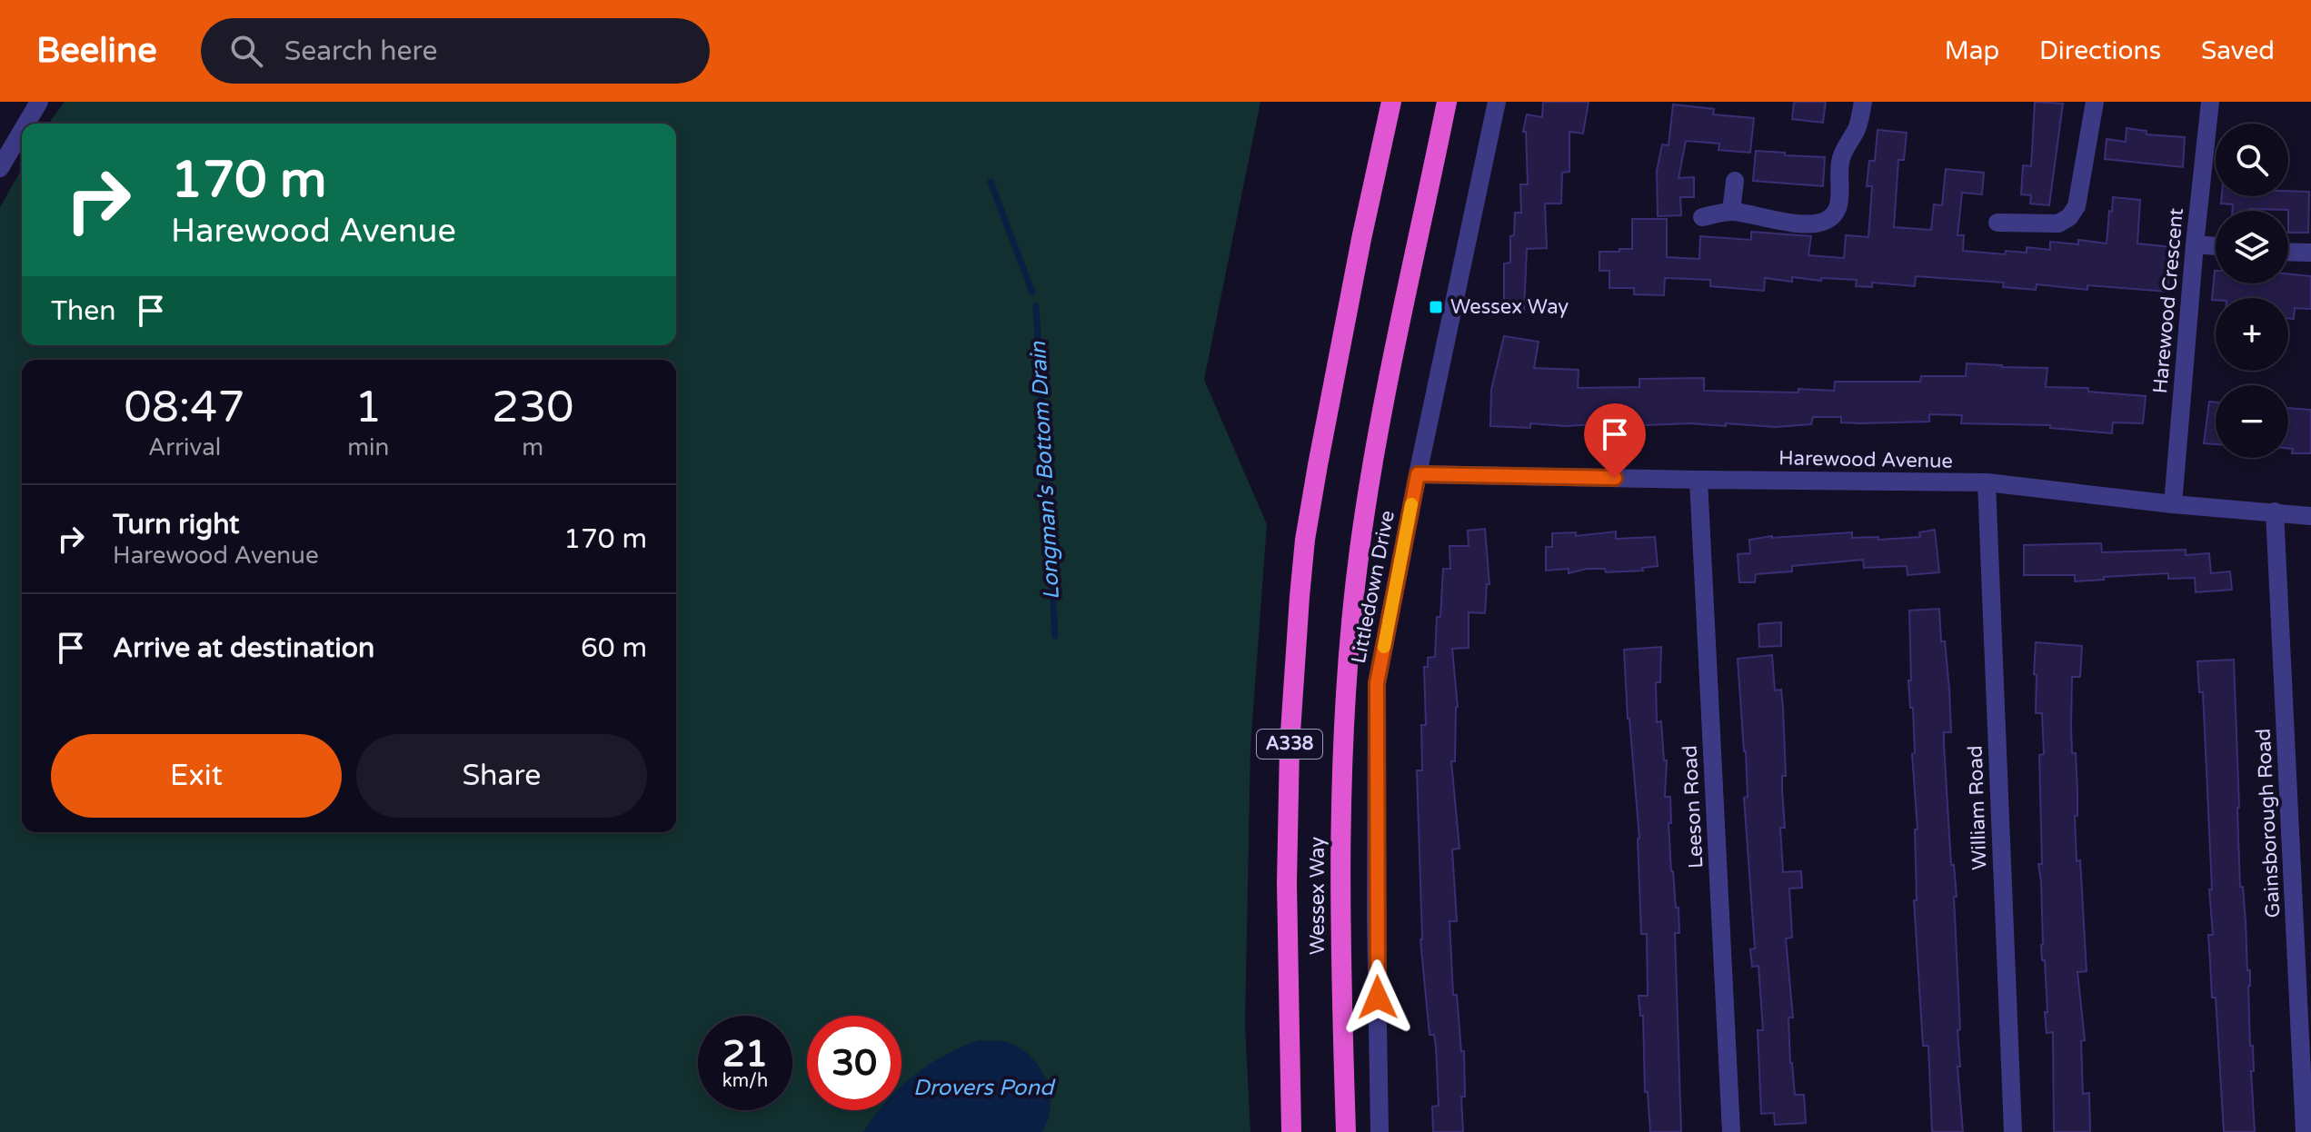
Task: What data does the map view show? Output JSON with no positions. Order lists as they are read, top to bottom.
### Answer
{
  "streets": {
    "highway": ["A338", "Wessex Way"],
    "street": [
      "Harewood Crescent",
      "Harewood Avenue",
      "Littledown Drive",
      "Leeson Road",
      "William Road",
      "Gainsborough Road"
    ]
  },
  "crossings": [
    ["Harewood Crescent", "Harewood Avenue"],
    ["Harewood Avenue", "Littledown Drive"],
    ["Harewood Avenue", "Leeson Road"],
    ["Harewood Avenue", "William Road"],
    ["Harewood Avenue", "Gainsborough Road"]
  ],
  "water": ["Longman's Bottom Drain", "Drovers Pond"],
  "places": {
    "transit": ["Wessex Way"]
  },
  "page": {
    "header": "Beeline",
    "search": "Search here",
    "nav": ["Map", "Directions", "Saved"],
    "map_buttons": ["+", "−"],
    "turn": ["170 m", "Harewood Avenue"],
    "then": "Then",
    "eta": [
      "08:47",
      "Arrival",
      "1",
      "min",
      "230",
      "m"
    ],
    "list": [
      {
        "name": "Turn right",
        "note": "Harewood Avenue",
        "value": "170 m"
      },
      {
        "name": "Arrive at destination",
        "value": "60 m"
      }
    ],
    "buttons": ["Exit", "Share"],
    "speed": "21 km/h",
    "limit": "30"
  }
}
